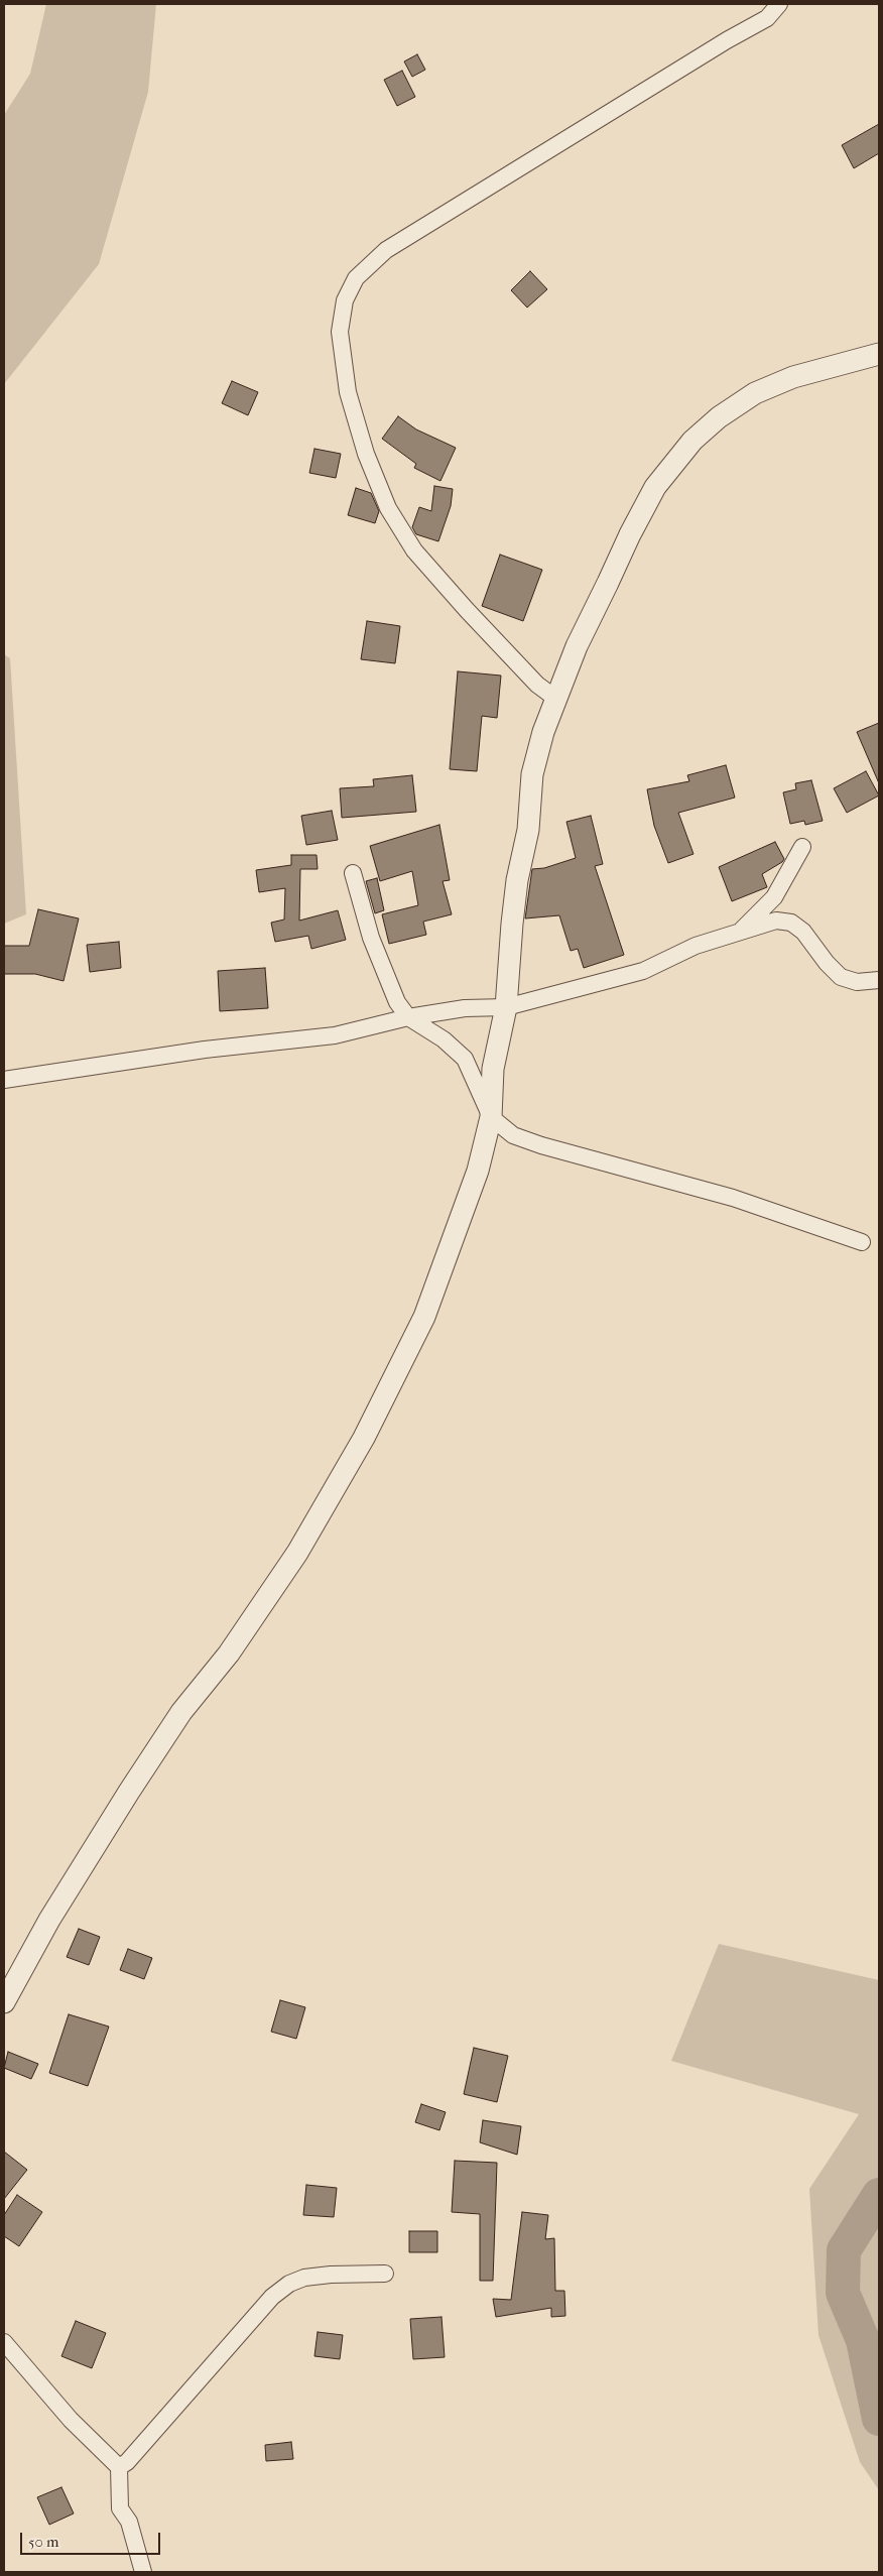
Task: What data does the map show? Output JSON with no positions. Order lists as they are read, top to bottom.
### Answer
{
  "scale_bar": "50 m"
}
